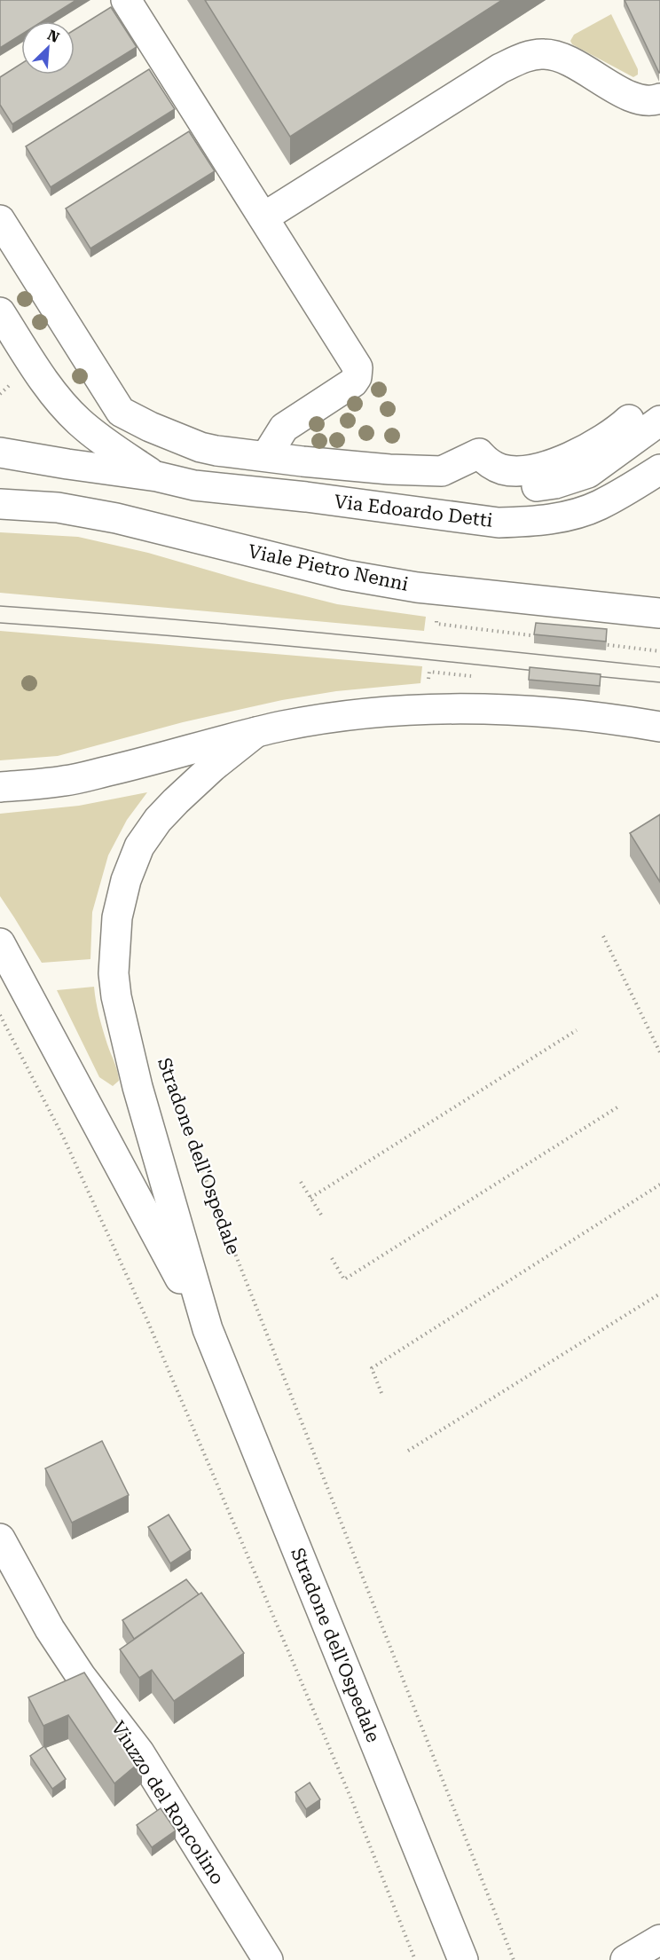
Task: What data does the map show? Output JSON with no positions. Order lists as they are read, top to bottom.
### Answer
{
  "streets": {
    "main road": [
      "Via Edoardo Detti",
      "Viale Pietro Nenni",
      "Stradone dell'Ospedale",
      "Viuzzo del Roncolino"
    ]
  },
  "north": "top right"
}
